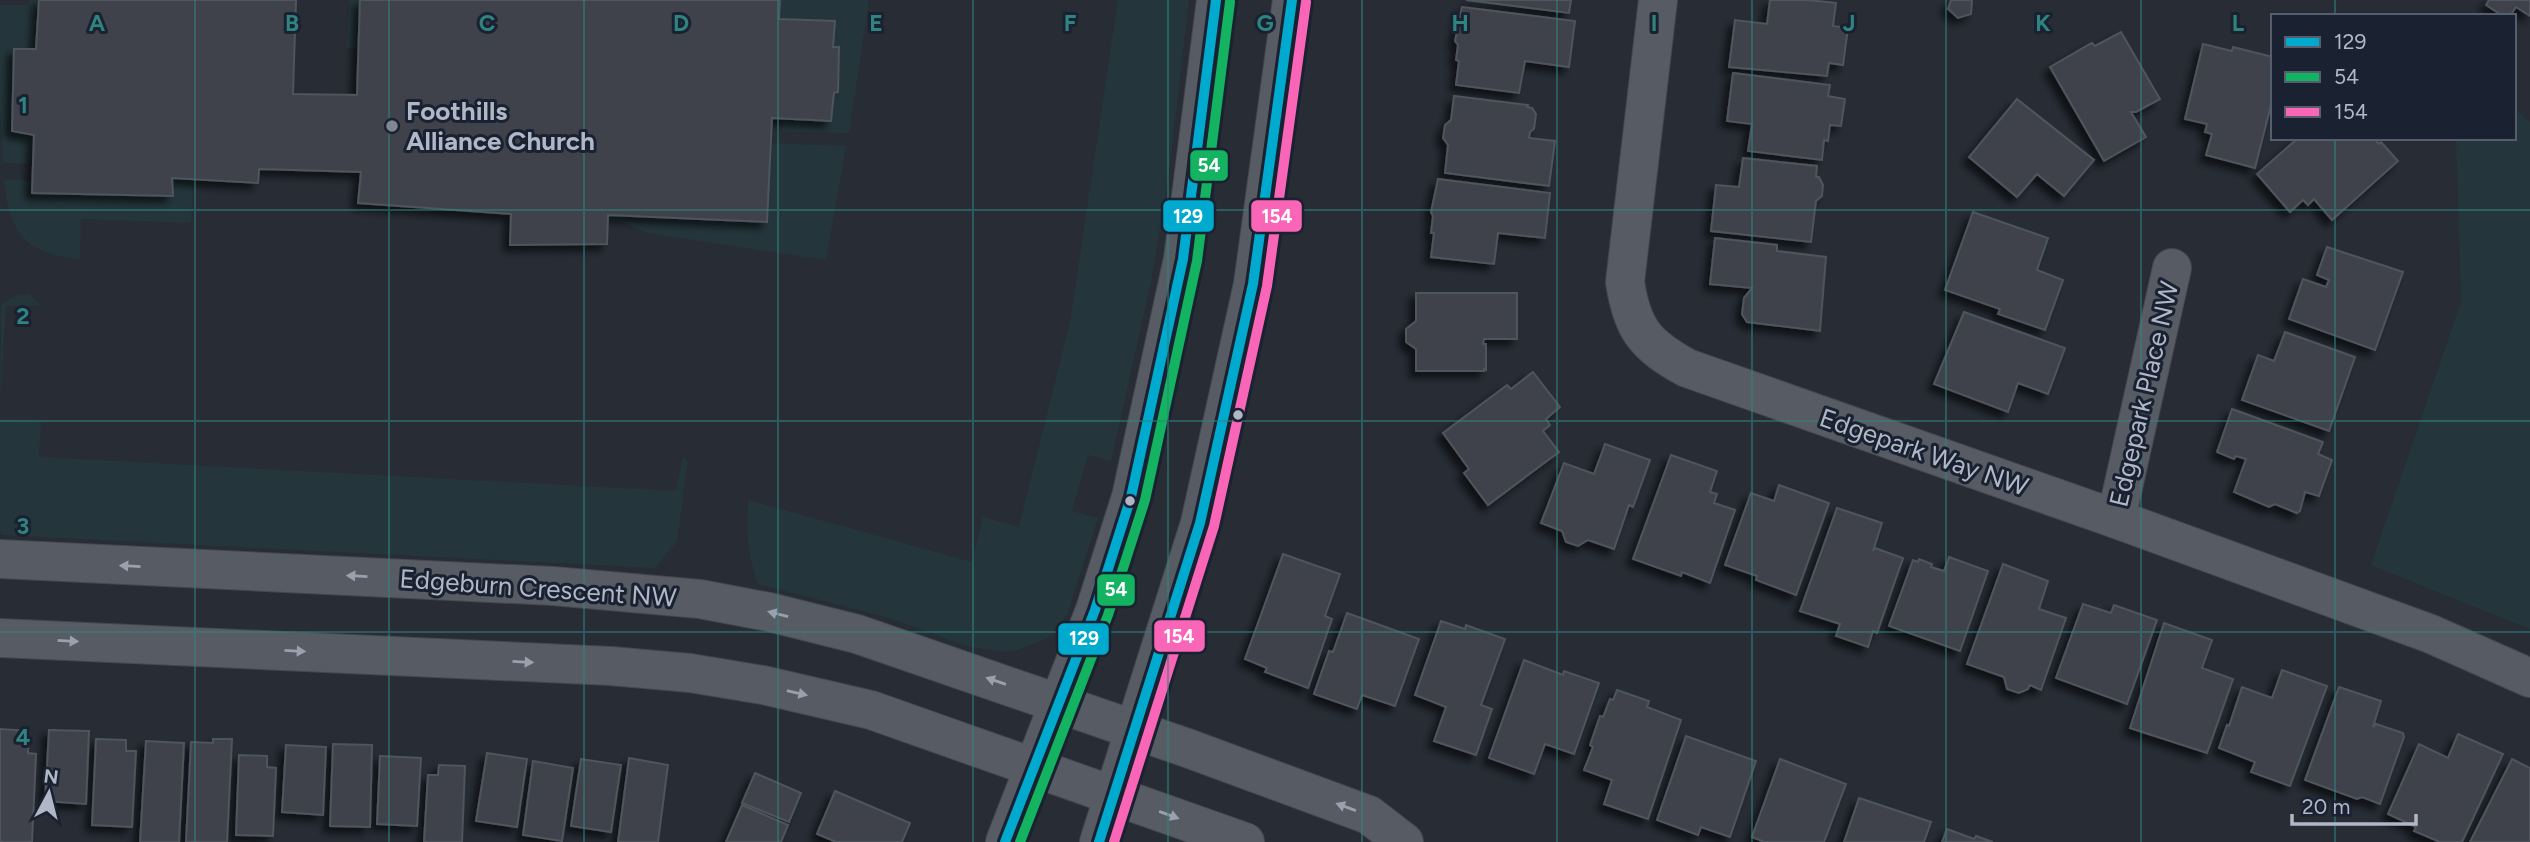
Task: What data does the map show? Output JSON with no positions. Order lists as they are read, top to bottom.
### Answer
{
  "streets": {
    "street": ["Edgepark Place NW", "Edgepark Way NW", "Edgeburn Crescent NW"]
  },
  "crossings": [
    ["Edgepark Place NW", "Edgepark Way NW"]
  ],
  "places": ["Foothills Alliance Church"],
  "lines": ["transit line 129", "transit line 54", "transit line 154"],
  "legend": ["129", "54", "154"],
  "scale_bar": "20 m",
  "north": "top",
  "grid": {
    "columns": [
      "A",
      "B",
      "C",
      "D",
      "E",
      "F",
      "G",
      "H",
      "I",
      "J",
      "K",
      "L"
    ],
    "rows": [
      "1",
      "2",
      "3",
      "4"
    ]
  }
}
